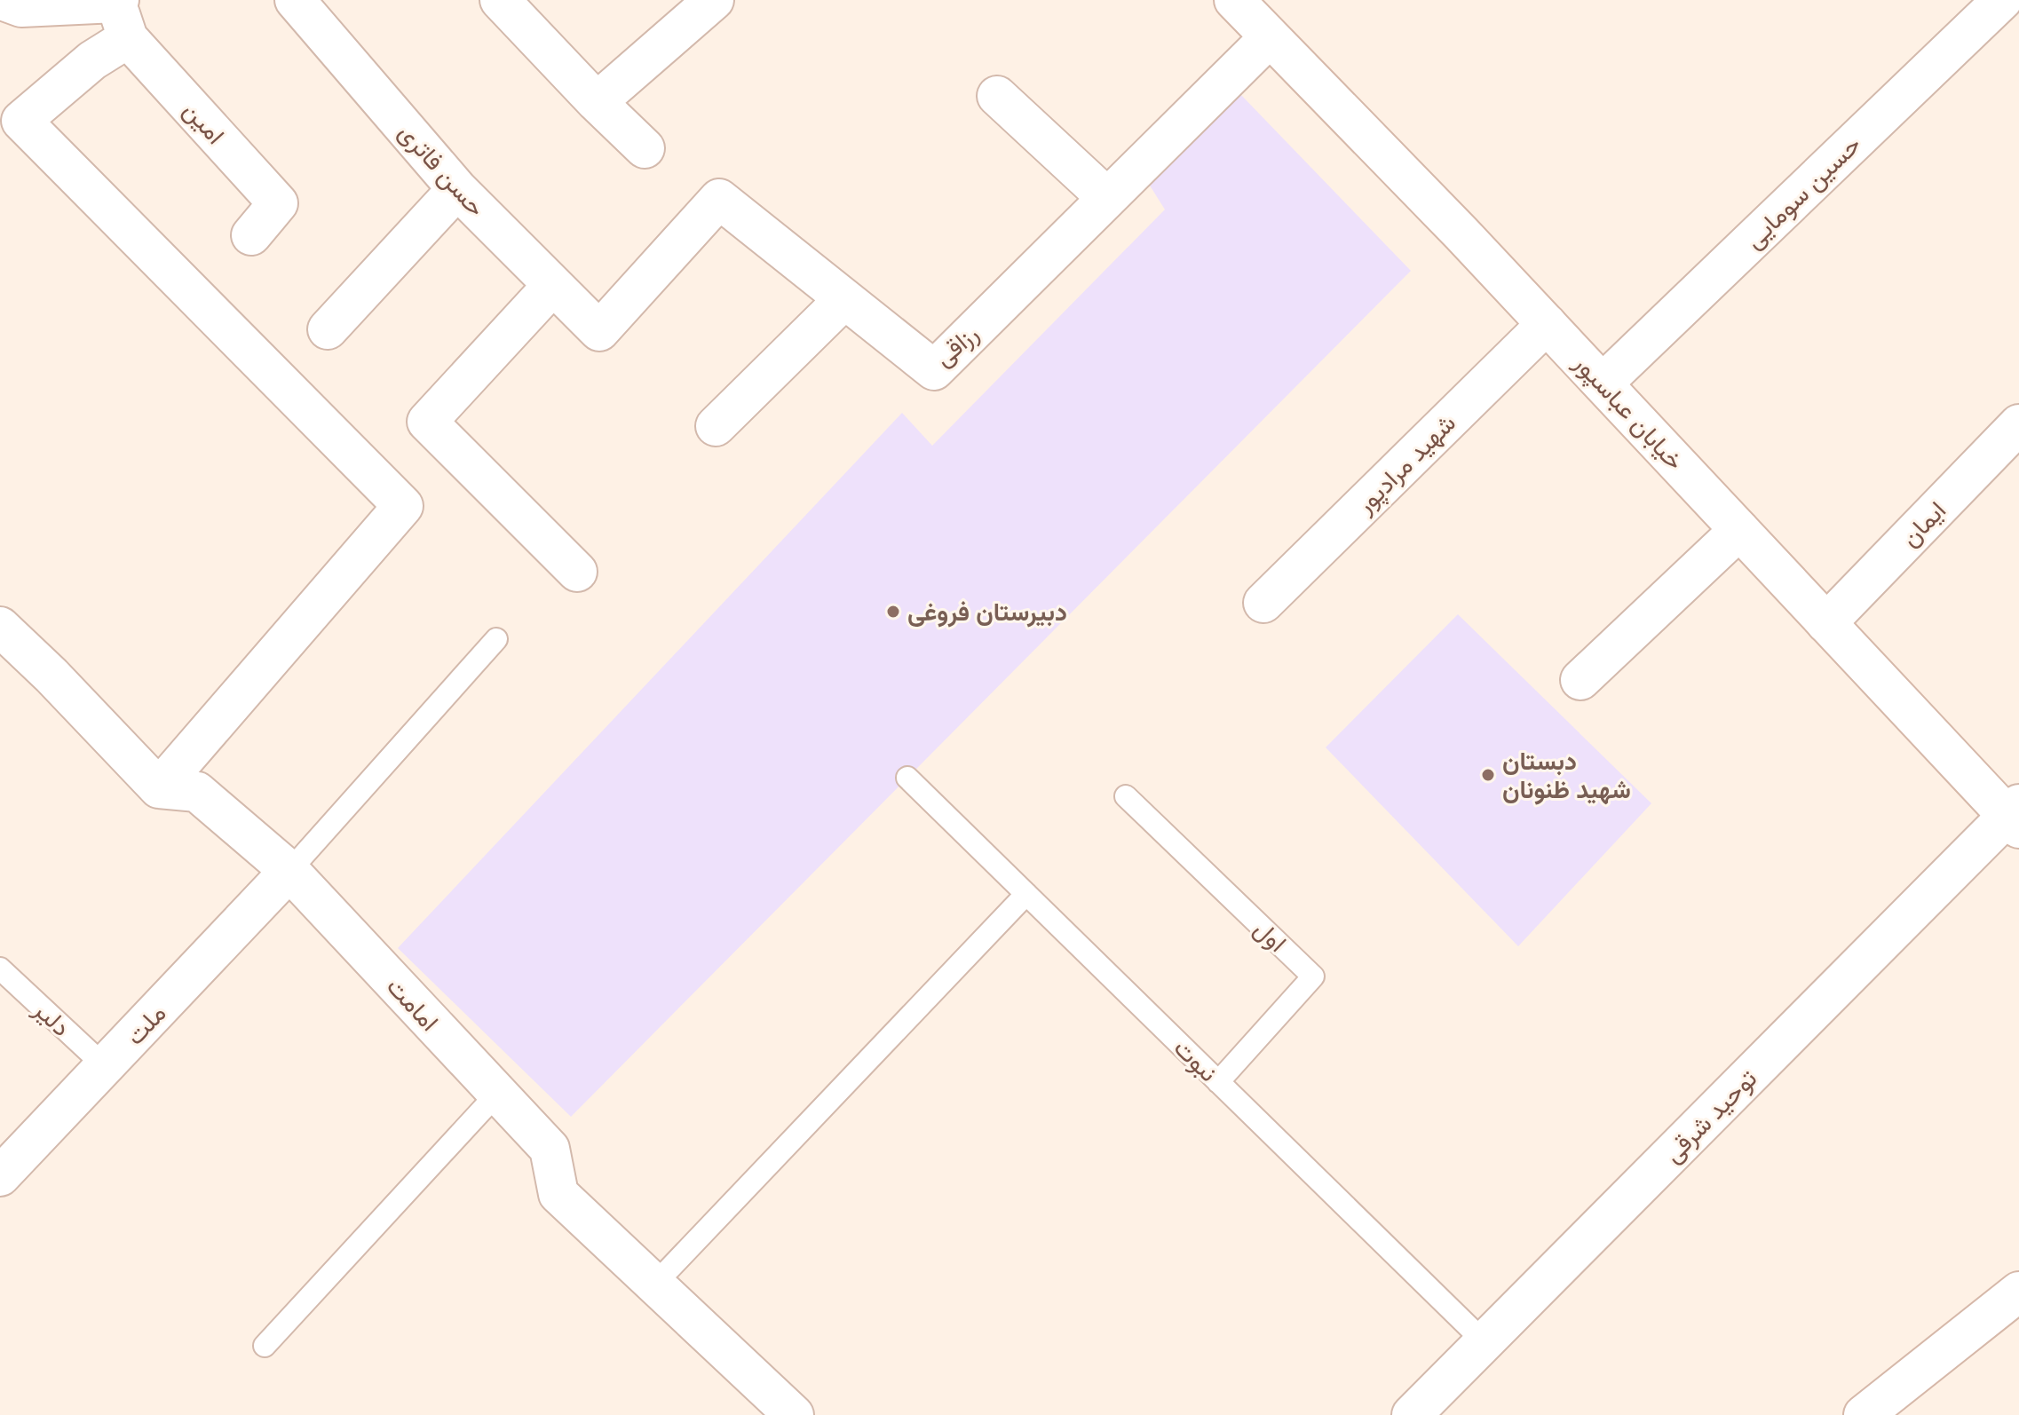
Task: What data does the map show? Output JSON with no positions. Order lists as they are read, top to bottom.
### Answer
{
  "streets": {
    "street": [
      "امین",
      "حسن فاتری",
      "حسین سومایی",
      "رزاقی",
      "خیابان عباسپور",
      "شهید مرادپور",
      "ایمان",
      "امامت",
      "ملت",
      "توحید شرقی"
    ],
    "lane": ["اول", "دلیر", "نبوت"]
  },
  "crossings": [
    ["حسن فاتری", "رزاقی"],
    ["حسین سومایی", "خیابان عباسپور"],
    ["رزاقی", "خیابان عباسپور"],
    ["خیابان عباسپور", "شهید مرادپور"],
    ["خیابان عباسپور", "ایمان"],
    ["خیابان عباسپور", "توحید شرقی"],
    ["اول", "نبوت"],
    ["امامت", "ملت"],
    ["دلیر", "ملت"],
    ["نبوت", "توحید شرقی"]
  ],
  "places": ["دبیرستان فروغی", "دبستان شهید ظنونان"]
}
